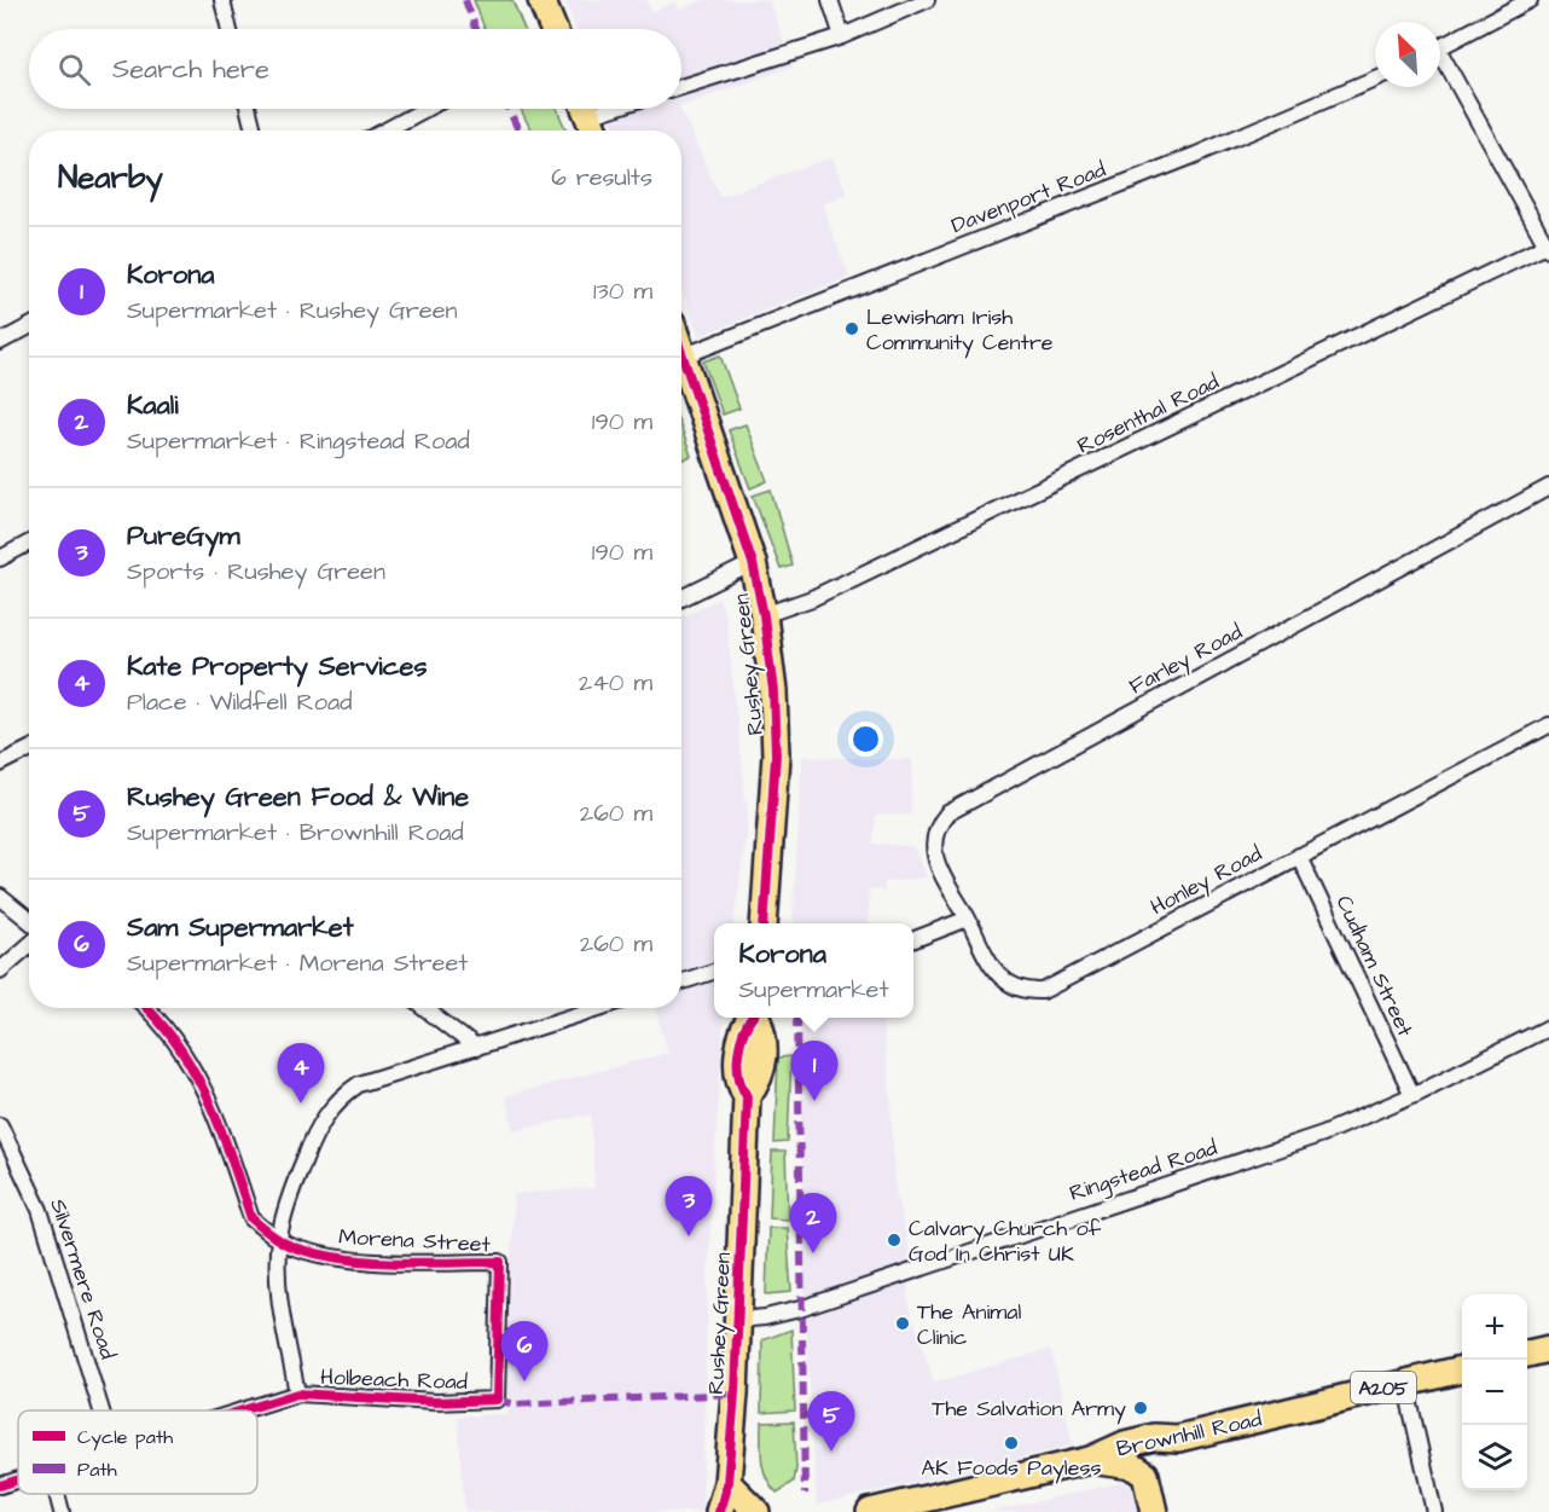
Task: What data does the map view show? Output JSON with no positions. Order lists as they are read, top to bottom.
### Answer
{
  "streets": {
    "highway": ["Rushey Green", "A205", "Brownhill Road"],
    "street": [
      "Davenport Road",
      "Rosenthal Road",
      "Farley Road",
      "Honley Road",
      "Cudham Street",
      "Ringstead Road",
      "Morena Street",
      "Silvermere Road",
      "Holbeach Road"
    ]
  },
  "crossings": [
    ["Rosenthal Road", "Rushey Green"],
    ["Farley Road", "Honley Road"],
    ["Rushey Green", "Ringstead Road"],
    ["Honley Road", "Cudham Street"],
    ["Cudham Street", "Ringstead Road"],
    ["Morena Street", "Holbeach Road"],
    ["A205", "Brownhill Road"]
  ],
  "places": [
    "Lewisham Irish Community Centre",
    "Calvary Church of God In Christ UK",
    "The Animal Clinic",
    "The Salvation Army",
    "AK Foods Payless"
  ],
  "legend": ["Cycle path", "Path"],
  "north": "top left",
  "page": {
    "search": "Search here",
    "heading": ["Nearby", "6 results"],
    "list": [
      {
        "mark": "1",
        "name": "Korona",
        "note": "Supermarket · Rushey Green",
        "value": "130 m"
      },
      {
        "mark": "2",
        "name": "Kaali",
        "note": "Supermarket · Ringstead Road",
        "value": "190 m"
      },
      {
        "mark": "3",
        "name": "PureGym",
        "note": "Sports · Rushey Green",
        "value": "190 m"
      },
      {
        "mark": "4",
        "name": "Kate Property Services",
        "note": "Place · Wildfell Road",
        "value": "240 m"
      },
      {
        "mark": "5",
        "name": "Rushey Green Food & Wine",
        "note": "Supermarket · Brownhill Road",
        "value": "260 m"
      },
      {
        "mark": "6",
        "name": "Sam Supermarket",
        "note": "Supermarket · Morena Street",
        "value": "260 m"
      }
    ],
    "popup": ["Korona", "Supermarket"],
    "pins": [
      "1",
      "4",
      "3",
      "2",
      "6",
      "5"
    ],
    "map_buttons": ["+", "−"]
  }
}
